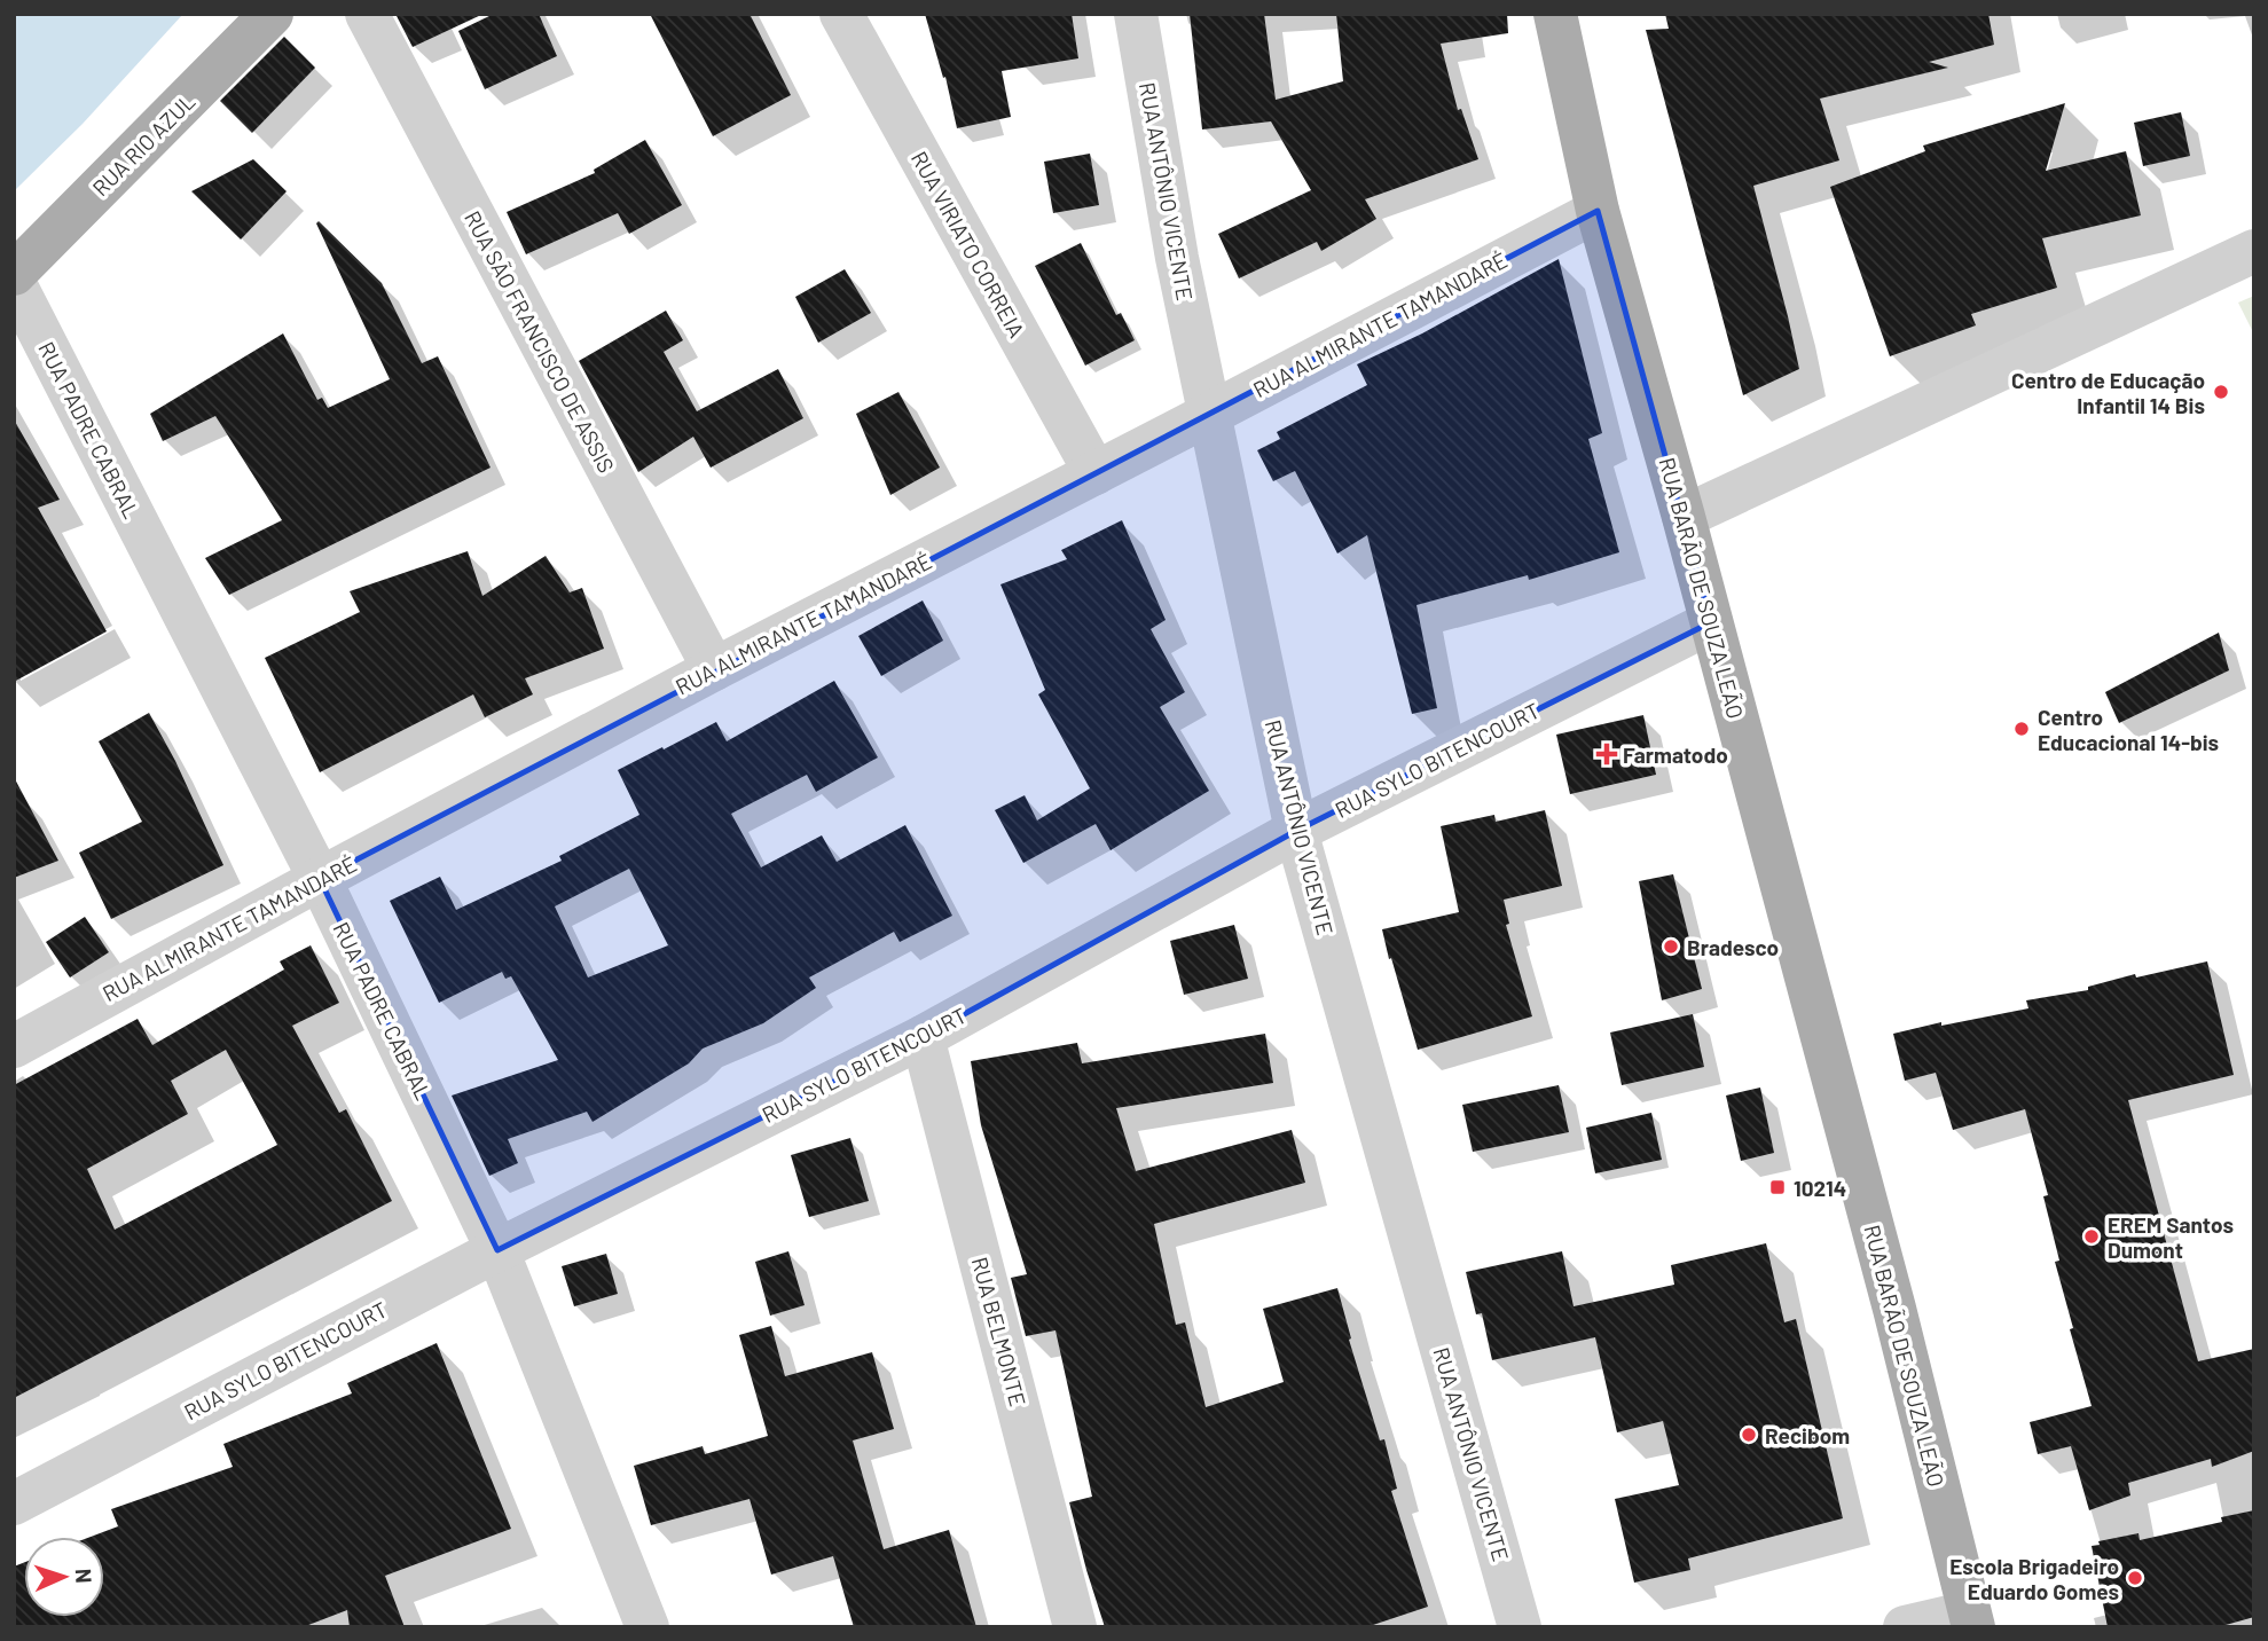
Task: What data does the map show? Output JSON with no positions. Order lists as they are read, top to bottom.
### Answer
{
  "streets": {
    "main road": ["RUA RIO AZUL", "RUA BARÃO DE SOUZA LEÃO"],
    "street": [
      "RUA ANTÔNIO VICENTE",
      "RUA VIRIATO CORREIA",
      "RUA ALMIRANTE TAMANDARÉ",
      "RUA SÃO FRANCISCO DE ASSIS",
      "RUA PADRE CABRAL",
      "RUA SYLO BITENCOURT",
      "RUA BELMONTE"
    ]
  },
  "crossings": [
    ["RUA ANTÔNIO VICENTE", "RUA ALMIRANTE TAMANDARÉ"],
    ["RUA ANTÔNIO VICENTE", "RUA SYLO BITENCOURT"],
    ["RUA VIRIATO CORREIA", "RUA ALMIRANTE TAMANDARÉ"],
    ["RUA ALMIRANTE TAMANDARÉ", "RUA SÃO FRANCISCO DE ASSIS"],
    ["RUA ALMIRANTE TAMANDARÉ", "RUA PADRE CABRAL"],
    ["RUA ALMIRANTE TAMANDARÉ", "RUA BARÃO DE SOUZA LEÃO"],
    ["RUA PADRE CABRAL", "RUA SYLO BITENCOURT"],
    ["RUA BARÃO DE SOUZA LEÃO", "RUA SYLO BITENCOURT"],
    ["RUA SYLO BITENCOURT", "RUA BELMONTE"]
  ],
  "places": {
    "other": [
      "Centro de Educação Infantil 14 Bis",
      "Centro Educacional 14-bis",
      "Bradesco",
      "EREM Santos Dumont",
      "Recibom",
      "Escola Brigadeiro Eduardo Gomes"
    ],
    "health": ["Farmatodo"],
    "transit": ["10214"]
  },
  "north": "right"
}
